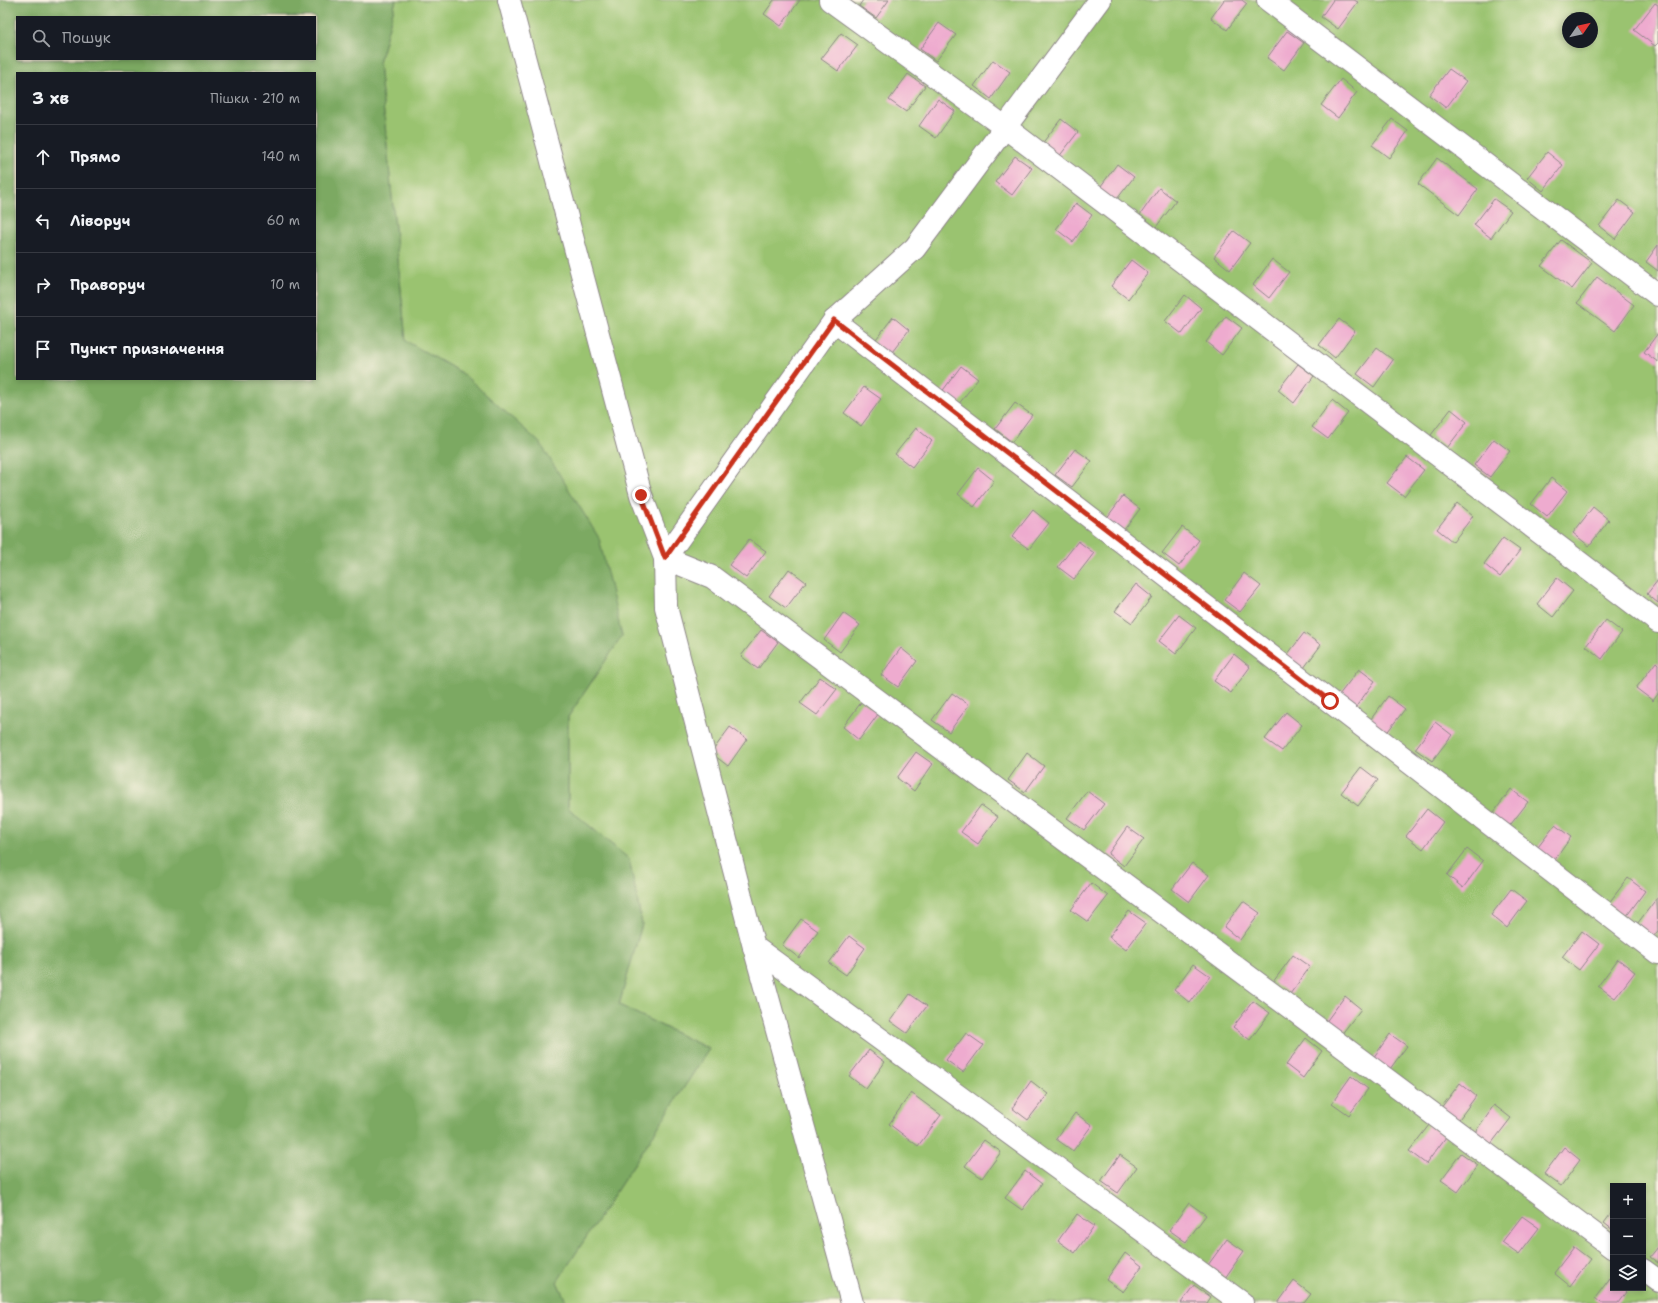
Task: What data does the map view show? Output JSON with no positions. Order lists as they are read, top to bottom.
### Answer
{
  "north": "top right",
  "page": {
    "search": "Пошук",
    "heading": ["3 хв", "Пішки · 210 m"],
    "list": [
      ["Прямо", "140 m"],
      ["Ліворуч", "60 m"],
      ["Праворуч", "10 m"],
      "Пункт призначення"
    ],
    "map_buttons": ["+", "−"]
  }
}
